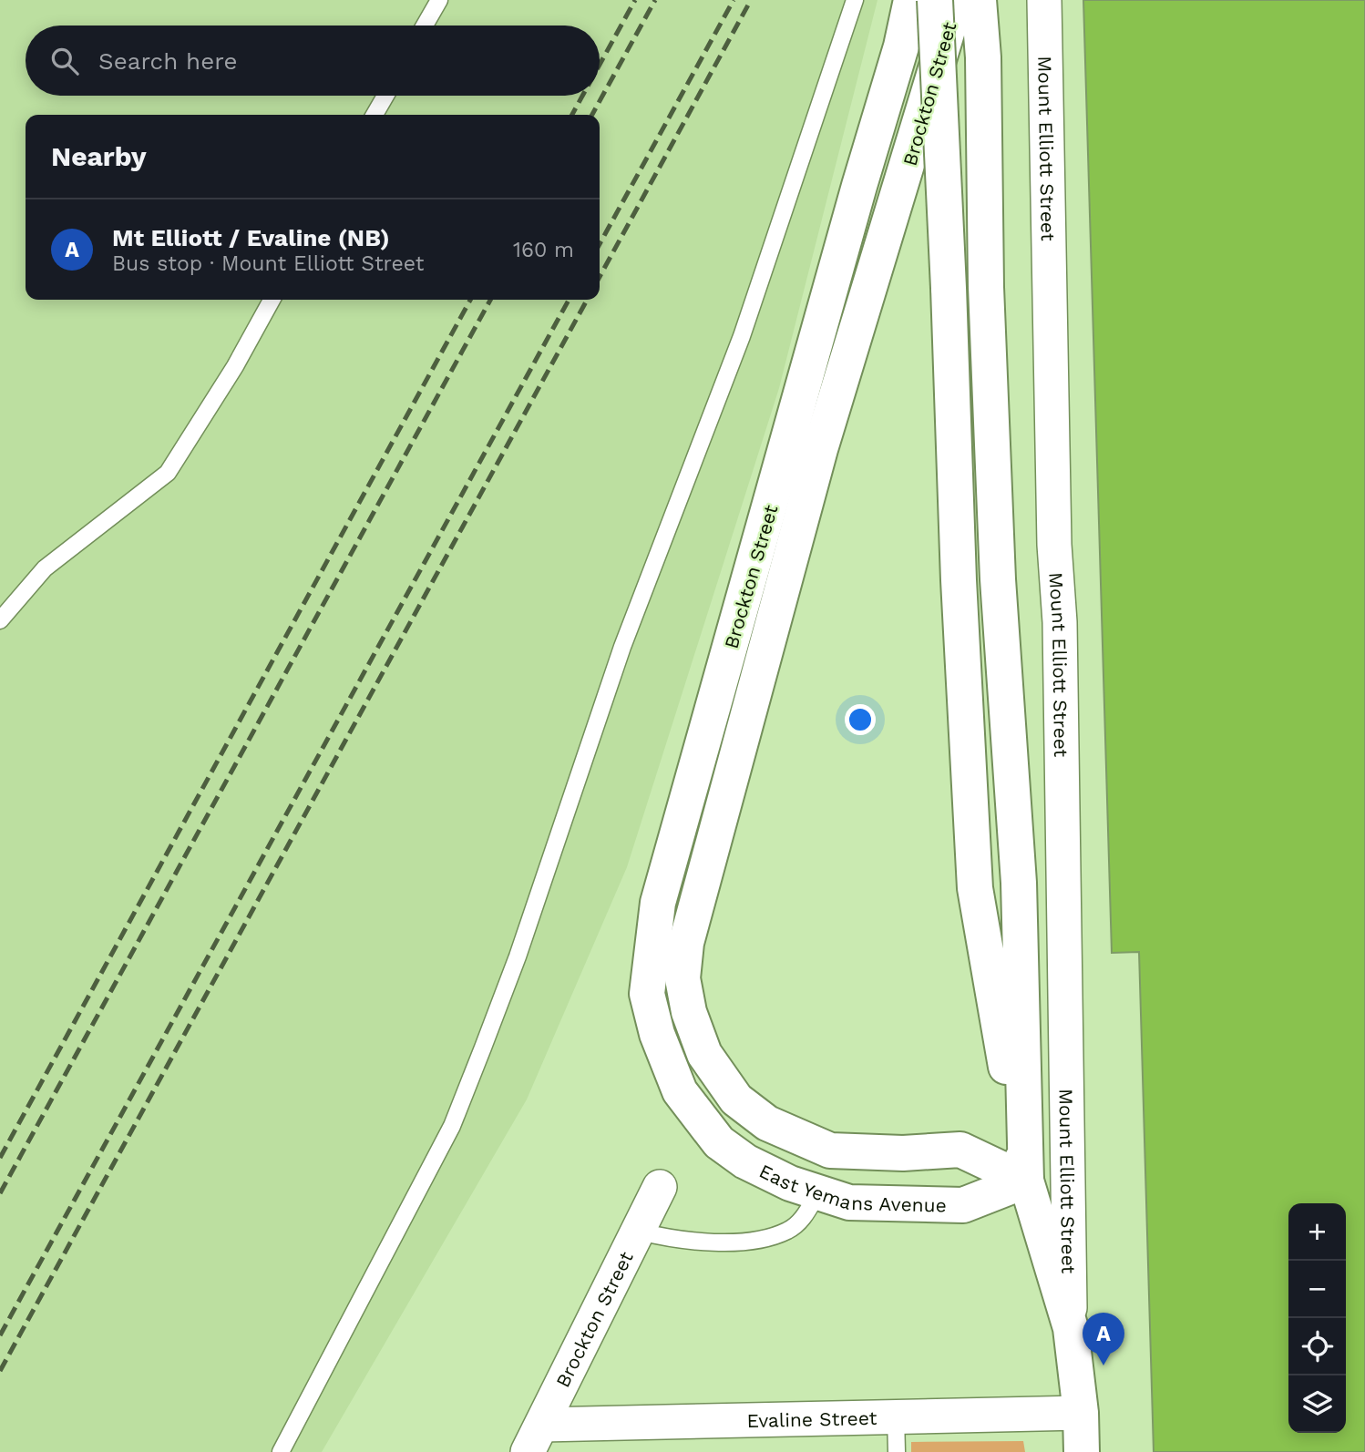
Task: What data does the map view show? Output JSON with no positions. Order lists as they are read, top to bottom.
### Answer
{
  "streets": {
    "street": [
      "Brockton Street",
      "Mount Elliott Street",
      "East Yemans Avenue",
      "Evaline Street"
    ]
  },
  "crossings": [
    ["Brockton Street", "East Yemans Avenue"],
    ["Brockton Street", "Evaline Street"],
    ["Mount Elliott Street", "East Yemans Avenue"],
    ["Mount Elliott Street", "Evaline Street"]
  ],
  "page": {
    "search": "Search here",
    "heading": "Nearby",
    "list": [
      {
        "mark": "A",
        "name": "Mt Elliott / Evaline (NB)",
        "note": "Bus stop · Mount Elliott Street",
        "value": "160 m"
      }
    ],
    "map_buttons": ["+", "−"],
    "pins": "A"
  }
}
